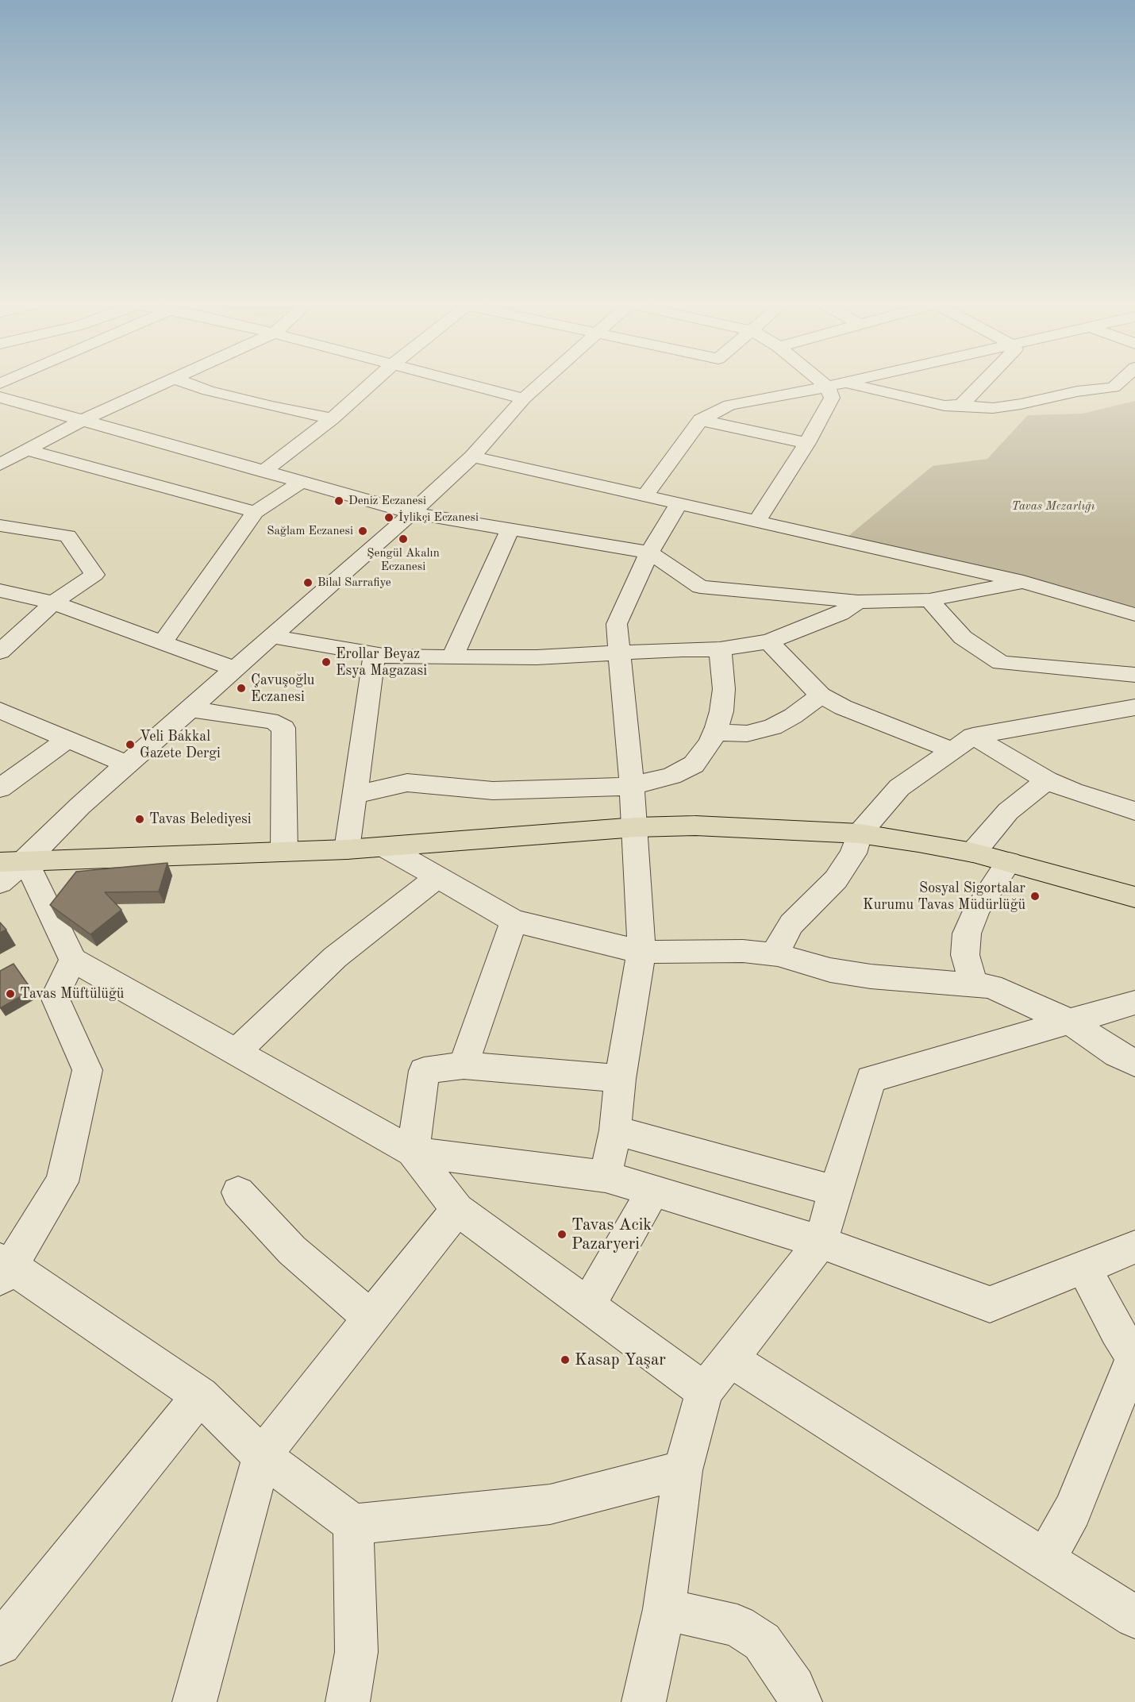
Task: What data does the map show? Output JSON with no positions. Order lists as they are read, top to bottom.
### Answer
{
  "parks": ["Tavas Mezarlığı"],
  "places": [
    "Deniz Eczanesi",
    "İylikçi Eczanesi",
    "Sağlam Eczanesi",
    "Şengül Akalın Eczanesi",
    "Bilal Sarrafiye",
    "Erollar Beyaz Esya Magazasi",
    "Çavuşoğlu Eczanesi",
    "Veli Bakkal Gazete Dergi",
    "Tavas Belediyesi",
    "Sosyal Sigortalar Kurumu Tavas Müdürlüğü",
    "Tavas Müftülüğü",
    "Tavas Acik Pazaryeri",
    "Kasap Yaşar"
  ]
}
